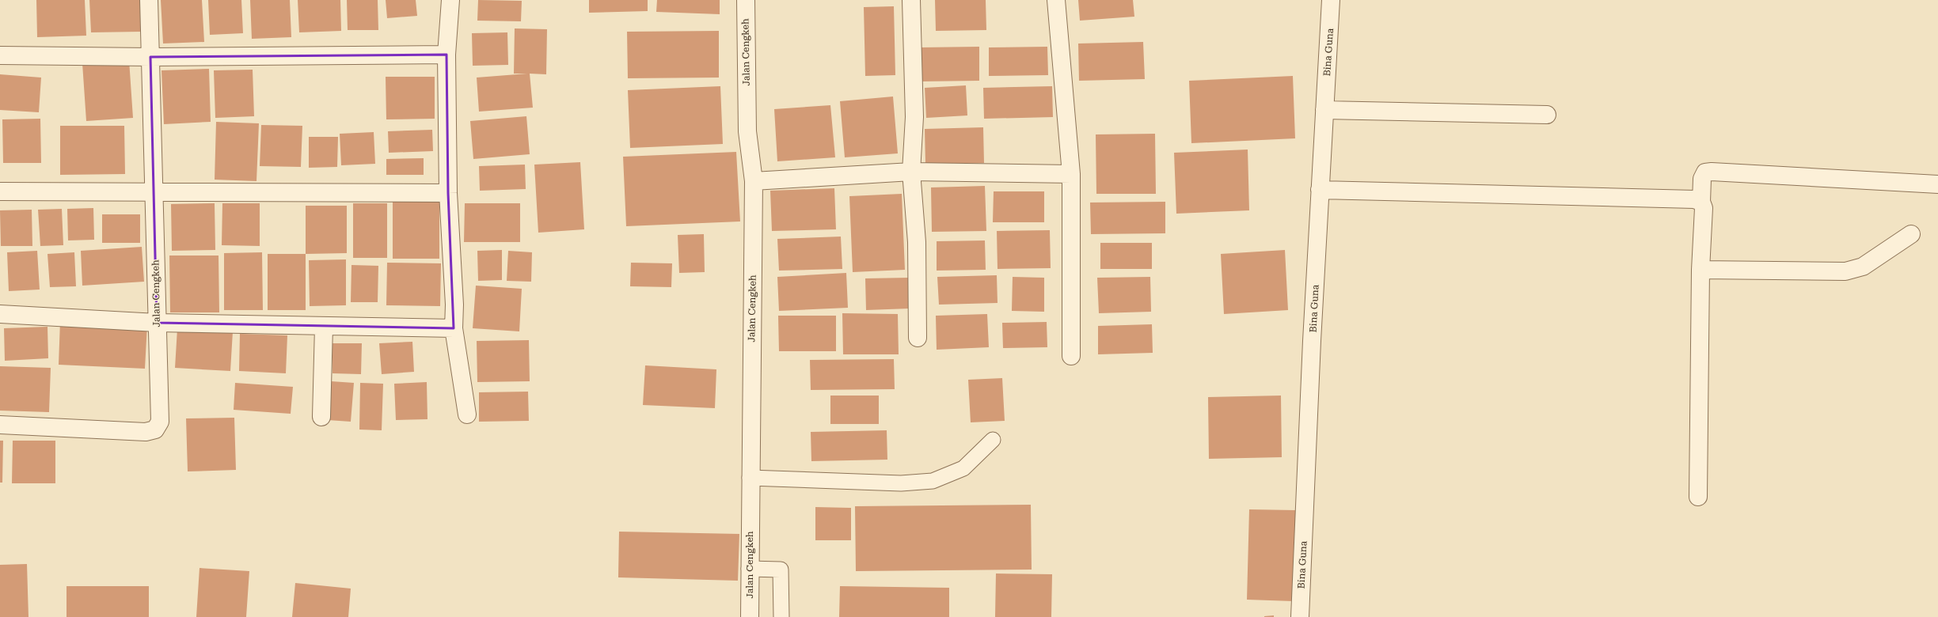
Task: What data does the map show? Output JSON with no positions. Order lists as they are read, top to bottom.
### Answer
{
  "streets": {
    "street": ["Jalan Cengkeh", "Bina Guna"]
  }
}
